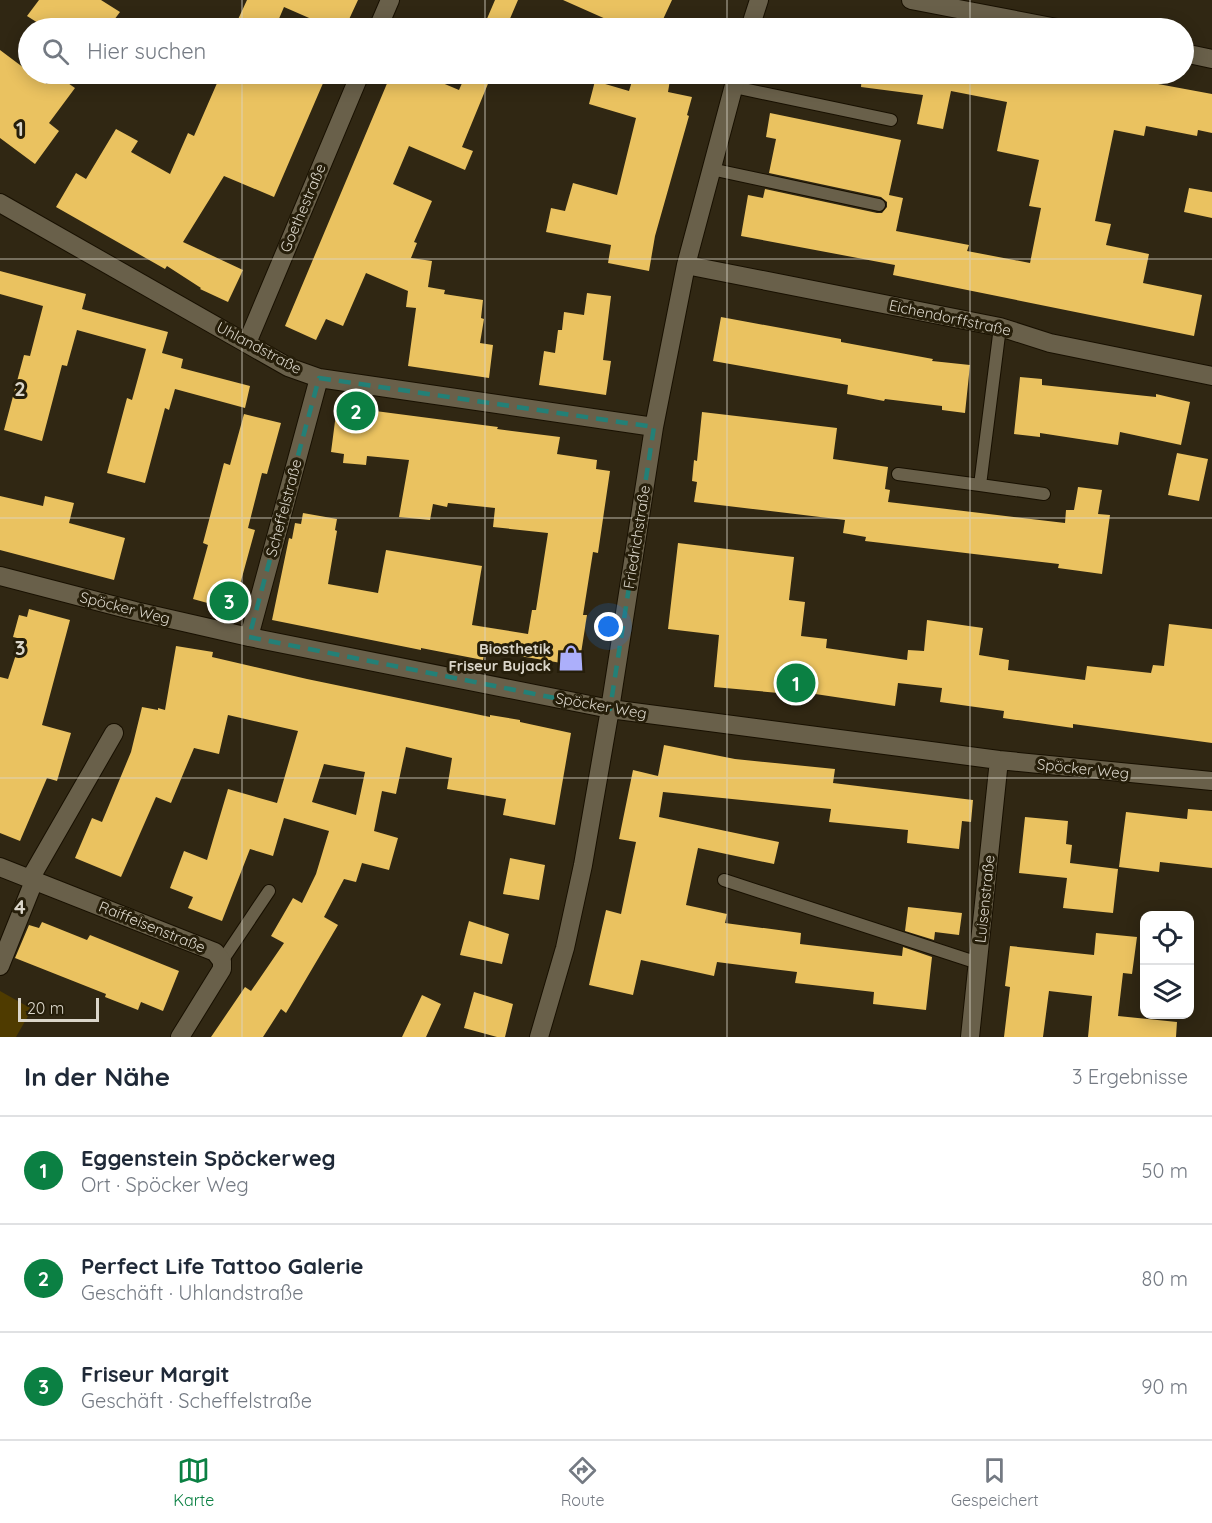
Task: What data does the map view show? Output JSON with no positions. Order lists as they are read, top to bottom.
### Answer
{
  "streets": {
    "street": [
      "Goethestraße",
      "Eichendorffstraße",
      "Uhlandstraße",
      "Scheffelstraße",
      "Friedrichstraße",
      "Spöcker Weg",
      "Luisenstraße",
      "Raiffeisenstraße"
    ]
  },
  "crossings": [
    ["Goethestraße", "Uhlandstraße"],
    ["Eichendorffstraße", "Friedrichstraße"],
    ["Uhlandstraße", "Scheffelstraße"],
    ["Uhlandstraße", "Friedrichstraße"],
    ["Scheffelstraße", "Spöcker Weg"],
    ["Friedrichstraße", "Spöcker Weg"],
    ["Spöcker Weg", "Luisenstraße"]
  ],
  "places": {
    "shop": ["Biosthetik Friseur Bujack"]
  },
  "scale_bar": "20 m",
  "page": {
    "search": "Hier suchen",
    "pins": ["2", "3", "1"],
    "scale": "20 m",
    "heading": ["In der Nähe", "3 Ergebnisse"],
    "list": [
      {
        "mark": "1",
        "name": "Eggenstein Spöckerweg",
        "note": "Ort · Spöcker Weg",
        "value": "50 m"
      },
      {
        "mark": "2",
        "name": "Perfect Life Tattoo Galerie",
        "note": "Geschäft · Uhlandstraße",
        "value": "80 m"
      },
      {
        "mark": "3",
        "name": "Friseur Margit",
        "note": "Geschäft · Scheffelstraße",
        "value": "90 m"
      }
    ],
    "nav": ["Karte", "Route", "Gespeichert"]
  },
  "grid": {
    "rows": [
      "1",
      "2",
      "3",
      "4"
    ]
  }
}
